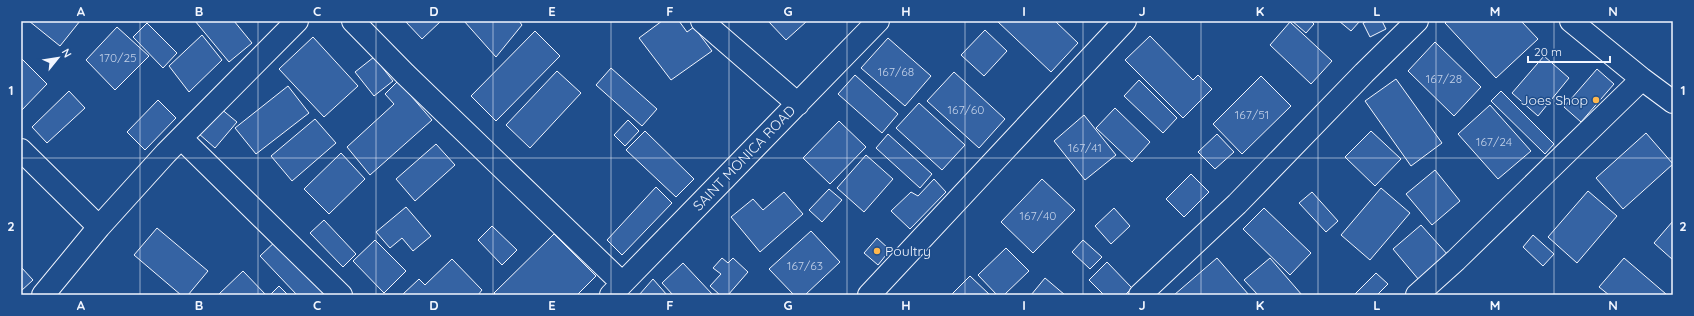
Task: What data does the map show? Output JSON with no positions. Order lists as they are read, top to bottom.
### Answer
{
  "streets": {
    "street": ["SAINT MONICA ROAD"]
  },
  "places": ["Joes Shop", "Poultry"],
  "house_numbers": [
    "170/25",
    "167/68",
    "167/28",
    "167/60",
    "167/51",
    "167/24",
    "167/41",
    "167/40",
    "167/63"
  ],
  "scale_bar": "20 m",
  "north": "top right",
  "grid": {
    "columns": [
      "A",
      "B",
      "C",
      "D",
      "E",
      "F",
      "G",
      "H",
      "I",
      "J",
      "K",
      "L",
      "M",
      "N"
    ],
    "rows": ["1", "2"]
  }
}
